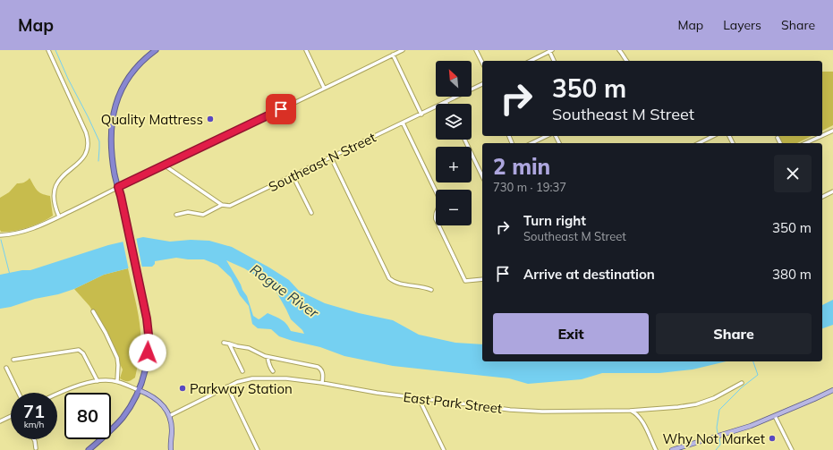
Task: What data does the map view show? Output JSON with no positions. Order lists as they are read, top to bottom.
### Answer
{
  "streets": {
    "street": ["Southeast N Street", "East Park Street"]
  },
  "water": ["Rogue River"],
  "places": ["Quality Mattress", "Parkway Station", "Why Not Market"],
  "north": "top left",
  "page": {
    "header": "Map",
    "nav": ["Map", "Layers", "Share"],
    "map_buttons": ["+", "−"],
    "turn": ["350 m", "Southeast M Street"],
    "heading": ["2 min", "730 m · 19:37"],
    "list": [
      {
        "name": "Turn right",
        "note": "Southeast M Street",
        "value": "350 m"
      },
      {
        "name": "Arrive at destination",
        "value": "380 m"
      }
    ],
    "buttons": ["Exit", "Share"],
    "speed": "71 km/h",
    "limit": "80"
  }
}
